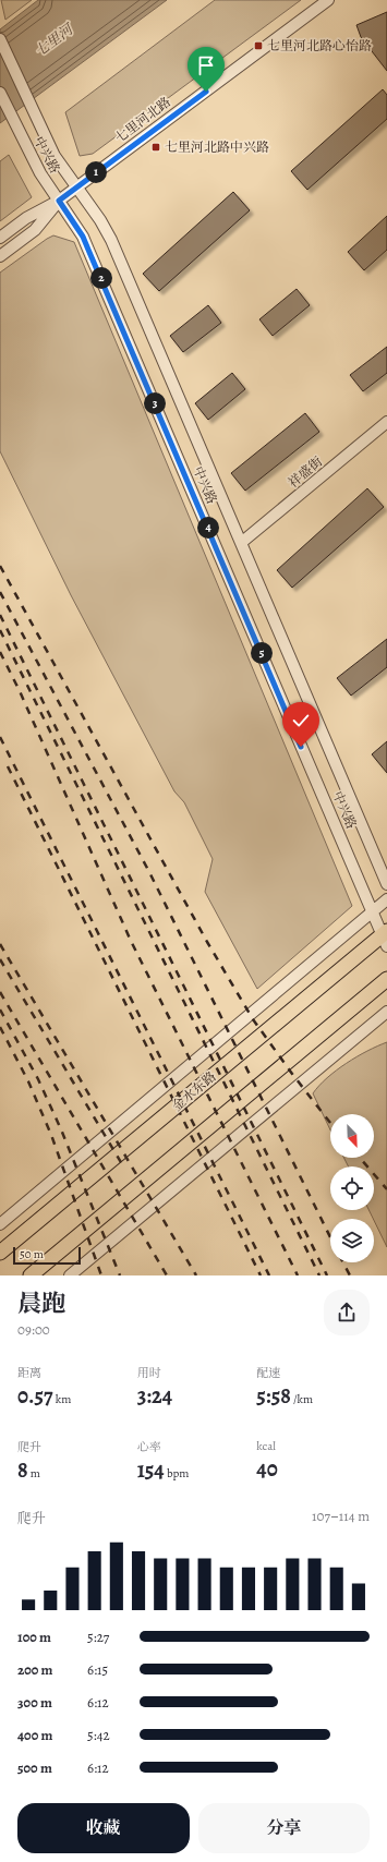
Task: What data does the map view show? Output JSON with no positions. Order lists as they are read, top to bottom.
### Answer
{
  "streets": {
    "main road": ["金水东路"],
    "street": ["七里河北路", "中兴路", "祥盛街"]
  },
  "crossings": [
    ["七里河北路", "中兴路"],
    ["中兴路", "祥盛街"],
    ["中兴路", "金水东路"]
  ],
  "water": ["七里河"],
  "places": {
    "transit": ["七里河北路心怡路", "七里河北路中兴路"]
  },
  "scale_bar": "50 m",
  "north": "bottom right",
  "page": {
    "pins": [
      "1",
      "2",
      "3",
      "4",
      "5"
    ],
    "scale": "50 m",
    "heading": ["晨跑", "09:00"],
    "stats": [
      ["距离", "0.57 km"],
      ["用时", "3:24"],
      ["配速", "5:58 /km"],
      ["爬升", "8 m"],
      ["心率", "154 bpm"],
      ["kcal", "40"]
    ],
    "chart": ["爬升", "107–114 m"],
    "list": [
      {
        "name": "100 m",
        "note": "5:27"
      },
      {
        "name": "200 m",
        "note": "6:15"
      },
      {
        "name": "300 m",
        "note": "6:12"
      },
      {
        "name": "400 m",
        "note": "5:42"
      },
      {
        "name": "500 m",
        "note": "6:12"
      }
    ],
    "buttons": ["收藏", "分享"]
  }
}
